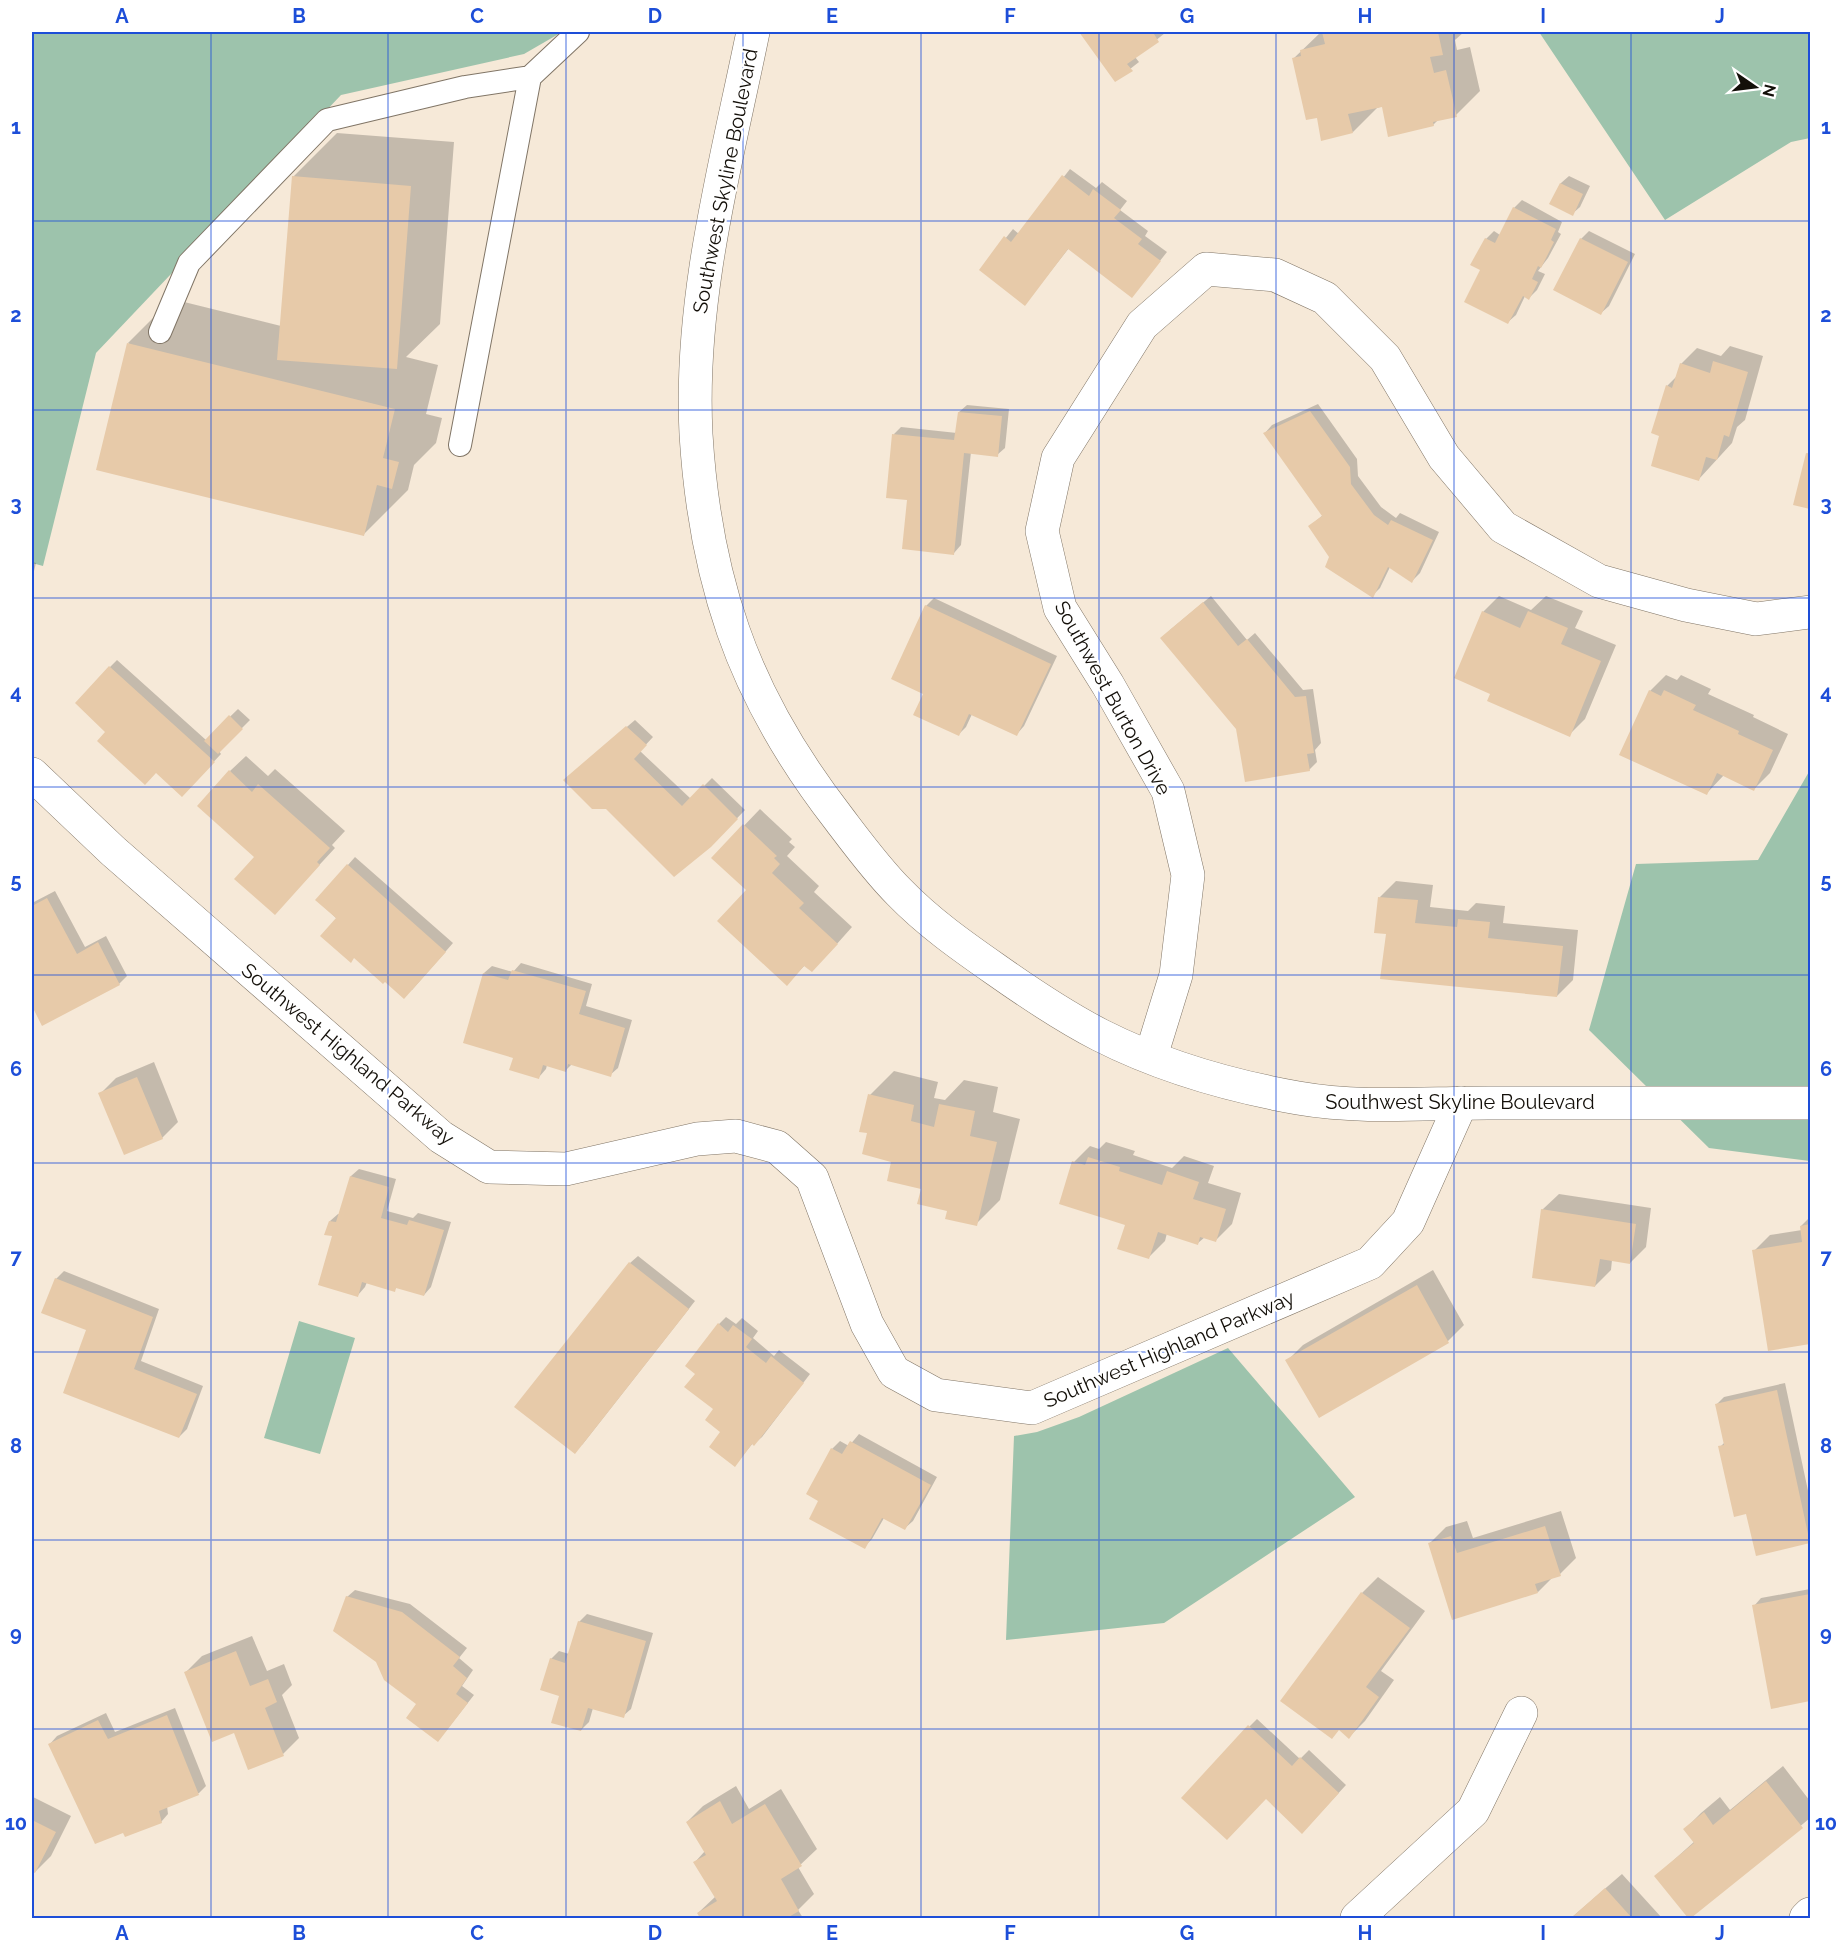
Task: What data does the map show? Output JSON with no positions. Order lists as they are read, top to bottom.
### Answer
{
  "streets": {
    "street": ["Southwest Skyline Boulevard", "Southwest Burton Drive", "Southwest Highland Parkway"]
  },
  "crossings": [
    ["Southwest Skyline Boulevard", "Southwest Burton Drive"],
    ["Southwest Skyline Boulevard", "Southwest Highland Parkway"]
  ],
  "north": "right",
  "grid": {
    "columns": [
      "A",
      "B",
      "C",
      "D",
      "E",
      "F",
      "G",
      "H",
      "I",
      "J"
    ],
    "rows": [
      "1",
      "2",
      "3",
      "4",
      "5",
      "6",
      "7",
      "8",
      "9",
      "10"
    ]
  }
}
